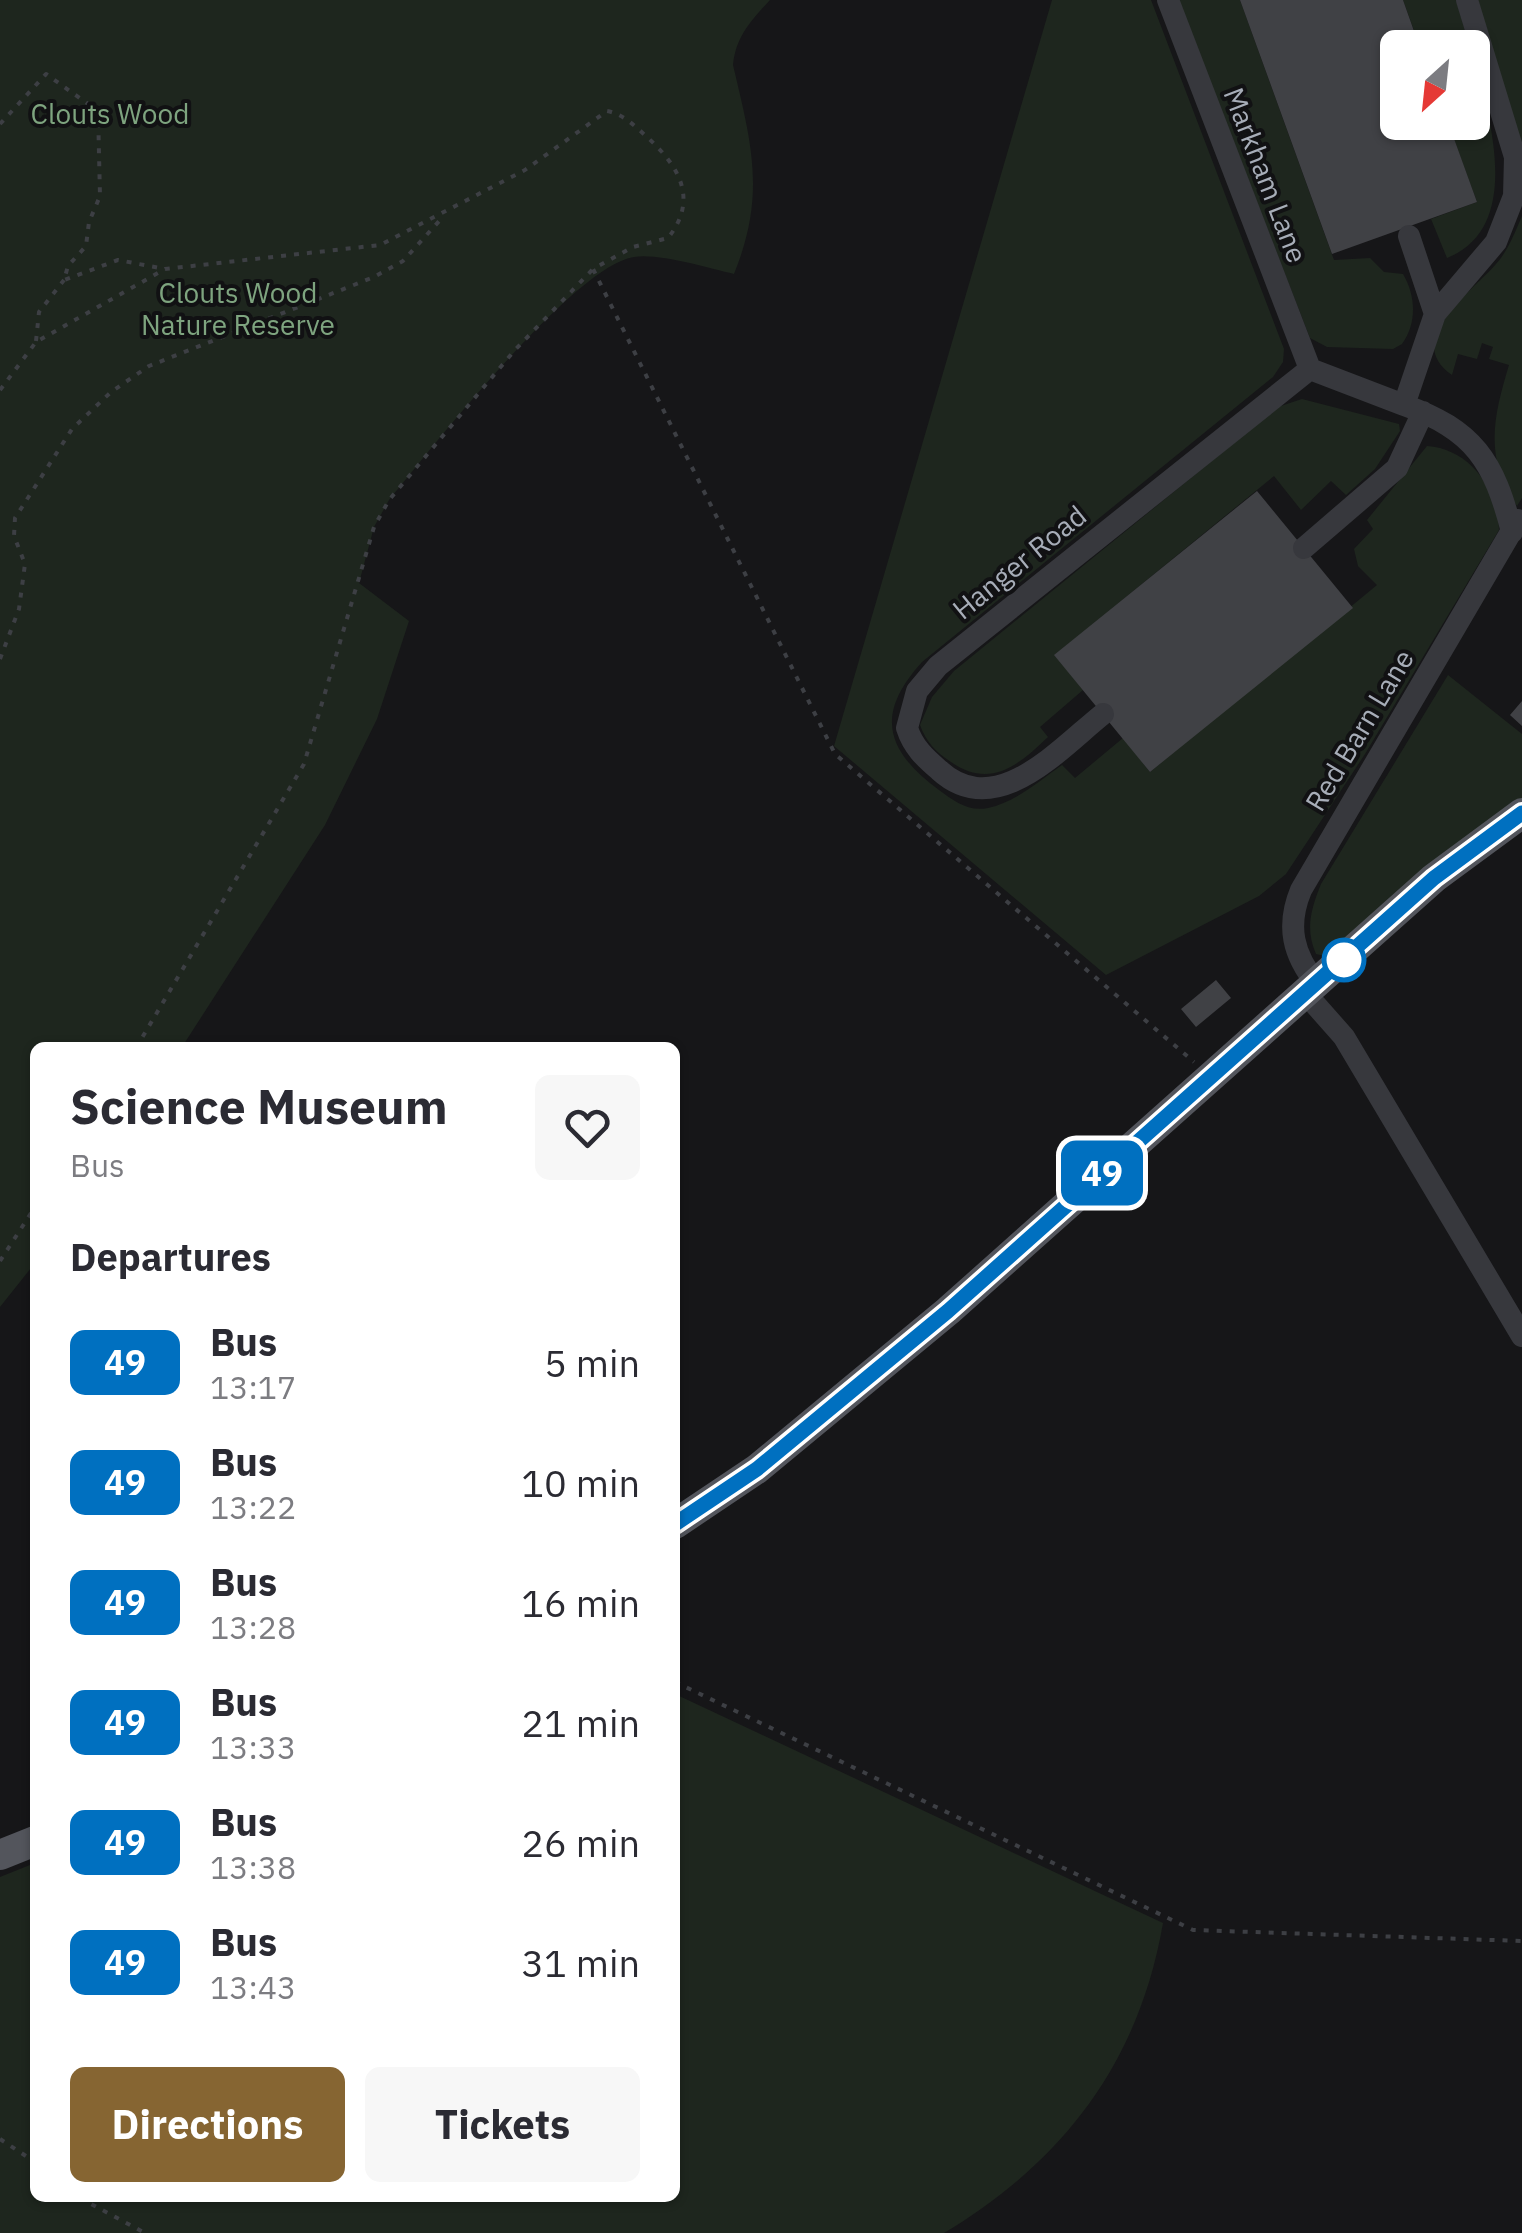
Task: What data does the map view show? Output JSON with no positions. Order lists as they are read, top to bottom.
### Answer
{
  "streets": {
    "street": ["Markham Lane", "Hanger Road", "Red Barn Lane"]
  },
  "crossings": [
    ["Markham Lane", "Hanger Road"]
  ],
  "parks": ["Clouts Wood", "Clouts Wood Nature Reserve"],
  "lines": ["bus line 49"],
  "north": "bottom left",
  "page": {
    "on_map": "49",
    "heading": [
      ["Science Museum", "Bus"],
      "Departures"
    ],
    "list": [
      {
        "mark": "49",
        "name": "Bus",
        "note": "13:17",
        "value": "5 min"
      },
      {
        "mark": "49",
        "name": "Bus",
        "note": "13:22",
        "value": "10 min"
      },
      {
        "mark": "49",
        "name": "Bus",
        "note": "13:28",
        "value": "16 min"
      },
      {
        "mark": "49",
        "name": "Bus",
        "note": "13:33",
        "value": "21 min"
      },
      {
        "mark": "49",
        "name": "Bus",
        "note": "13:38",
        "value": "26 min"
      },
      {
        "mark": "49",
        "name": "Bus",
        "note": "13:43",
        "value": "31 min"
      }
    ],
    "buttons": ["Directions", "Tickets"]
  }
}
